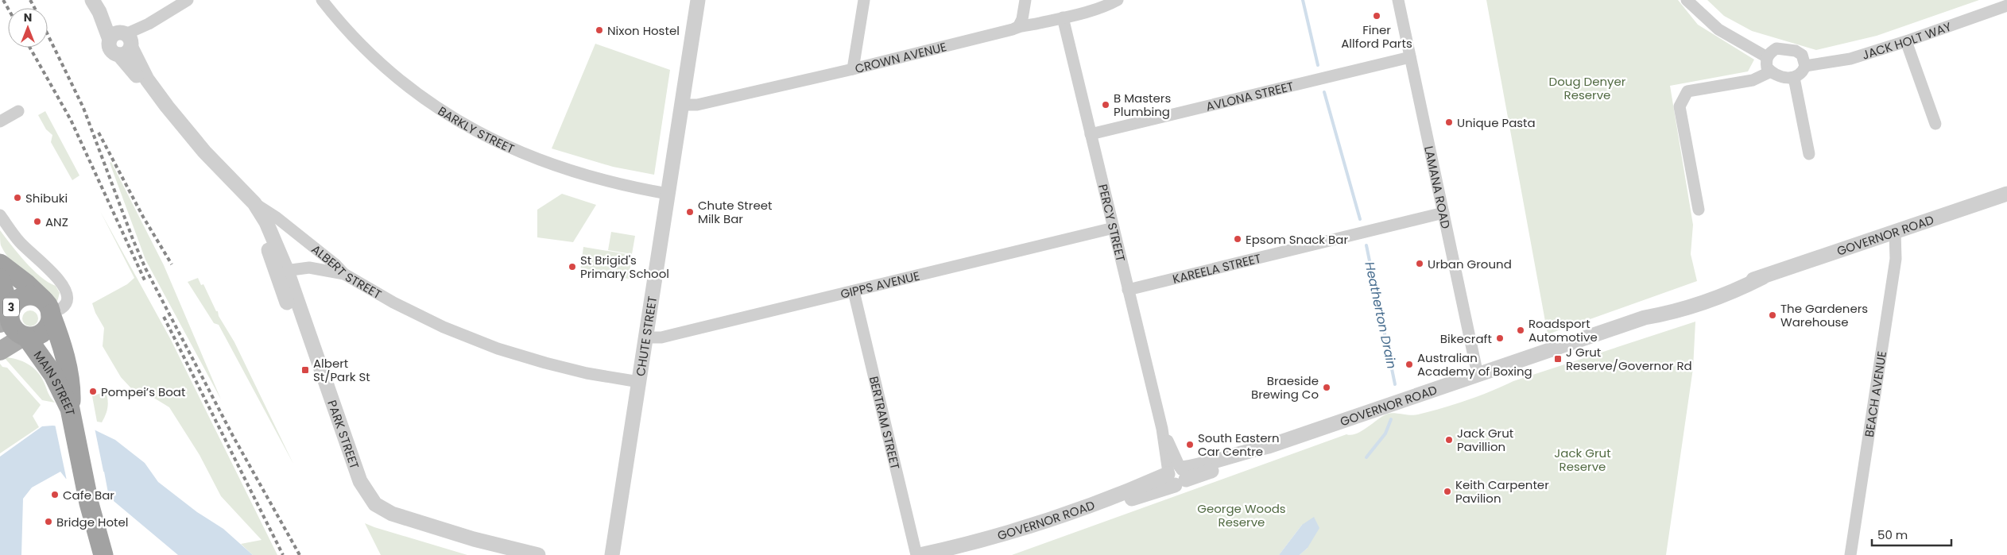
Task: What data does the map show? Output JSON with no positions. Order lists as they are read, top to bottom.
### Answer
{
  "streets": {
    "highway": ["3", "MAIN STREET"],
    "street": [
      "JACK HOLT WAY",
      "CROWN AVENUE",
      "AVLONA STREET",
      "BARKLY STREET",
      "LAMANA ROAD",
      "PERCY STREET",
      "GOVERNOR ROAD",
      "KAREELA STREET",
      "ALBERT STREET",
      "GIPPS AVENUE",
      "CHUTE STREET",
      "BEACH AVENUE",
      "BERTRAM STREET",
      "PARK STREET"
    ]
  },
  "crossings": [
    ["CROWN AVENUE", "PERCY STREET"],
    ["CROWN AVENUE", "CHUTE STREET"],
    ["AVLONA STREET", "LAMANA ROAD"],
    ["AVLONA STREET", "PERCY STREET"],
    ["BARKLY STREET", "CHUTE STREET"],
    ["LAMANA ROAD", "GOVERNOR ROAD"],
    ["LAMANA ROAD", "KAREELA STREET"],
    ["PERCY STREET", "GOVERNOR ROAD"],
    ["PERCY STREET", "KAREELA STREET"],
    ["PERCY STREET", "GIPPS AVENUE"],
    ["GOVERNOR ROAD", "BEACH AVENUE"],
    ["GOVERNOR ROAD", "BERTRAM STREET"],
    ["ALBERT STREET", "CHUTE STREET"],
    ["ALBERT STREET", "PARK STREET"],
    ["GIPPS AVENUE", "CHUTE STREET"],
    ["GIPPS AVENUE", "BERTRAM STREET"],
    ["3", "MAIN STREET"]
  ],
  "water": ["Heatherton Drain"],
  "parks": ["Doug Denyer Reserve", "Jack Grut Reserve", "George Woods Reserve"],
  "places": {
    "other": [
      "Finer Allford Parts",
      "Nixon Hostel",
      "B Masters Plumbing",
      "Unique Pasta",
      "Shibuki",
      "Chute Street Milk Bar",
      "ANZ",
      "Epsom Snack Bar",
      "Urban Ground",
      "St Brigid's Primary School",
      "The Gardeners Warehouse",
      "Roadsport Automotive",
      "Bikecraft",
      "Australian Academy of Boxing",
      "Braeside Brewing Co",
      "Pompei’s Boat",
      "Jack Grut Pavillion",
      "South Eastern Car Centre",
      "Keith Carpenter Pavilion",
      "Cafe Bar",
      "Bridge Hotel"
    ],
    "transit": ["J Grut Reserve/Governor Rd", "Albert St/Park St"]
  },
  "scale_bar": "50 m",
  "north": "top"
}
